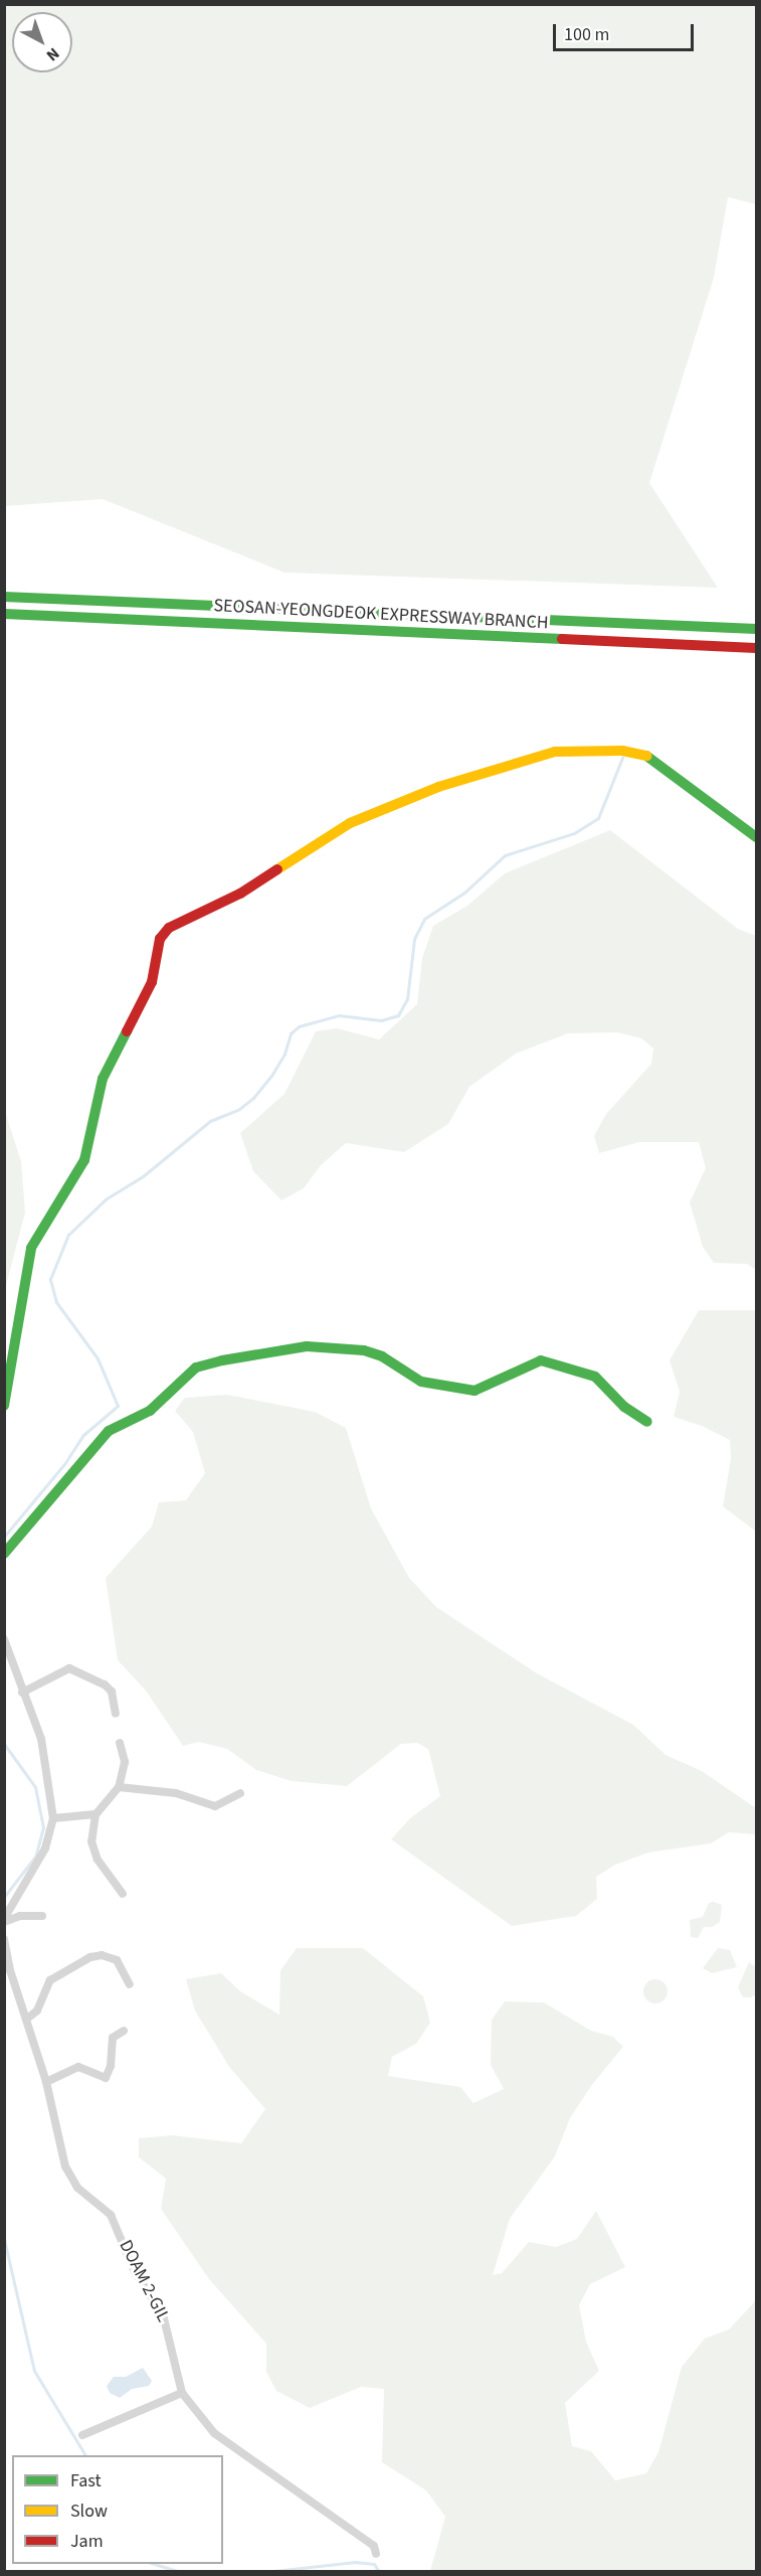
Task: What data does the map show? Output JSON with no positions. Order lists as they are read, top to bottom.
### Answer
{
  "streets": {
    "main road": ["SEOSAN-YEONGDEOK EXPRESSWAY BRANCH"],
    "street": ["DOAM 2-GIL"]
  },
  "legend": ["Fast", "Slow", "Jam"],
  "scale_bar": "100 m",
  "north": "bottom right"
}
